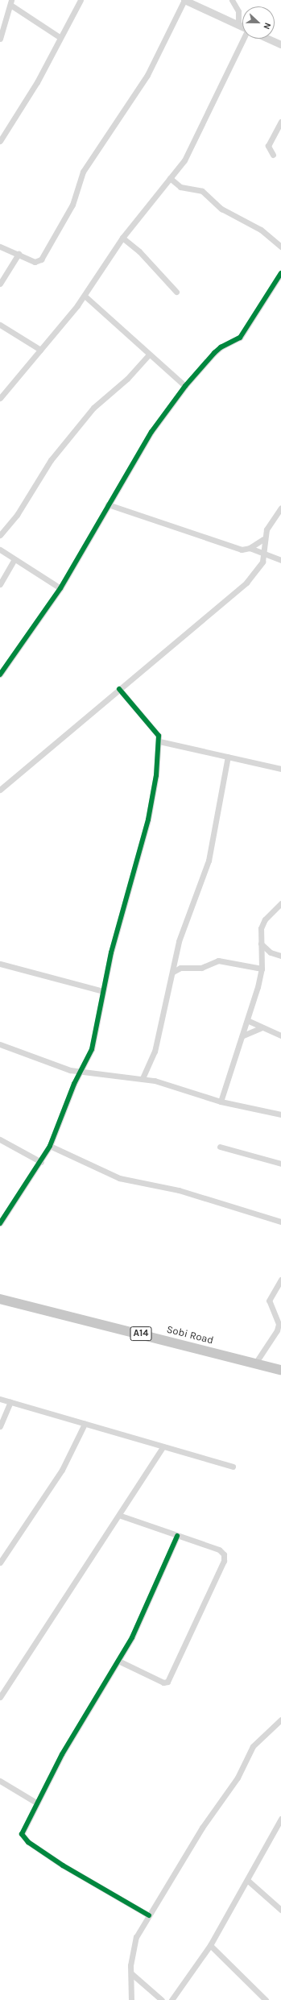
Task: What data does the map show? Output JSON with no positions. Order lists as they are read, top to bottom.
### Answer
{
  "streets": {
    "highway": ["A14", "Sobi Road"]
  },
  "north": "right"
}
